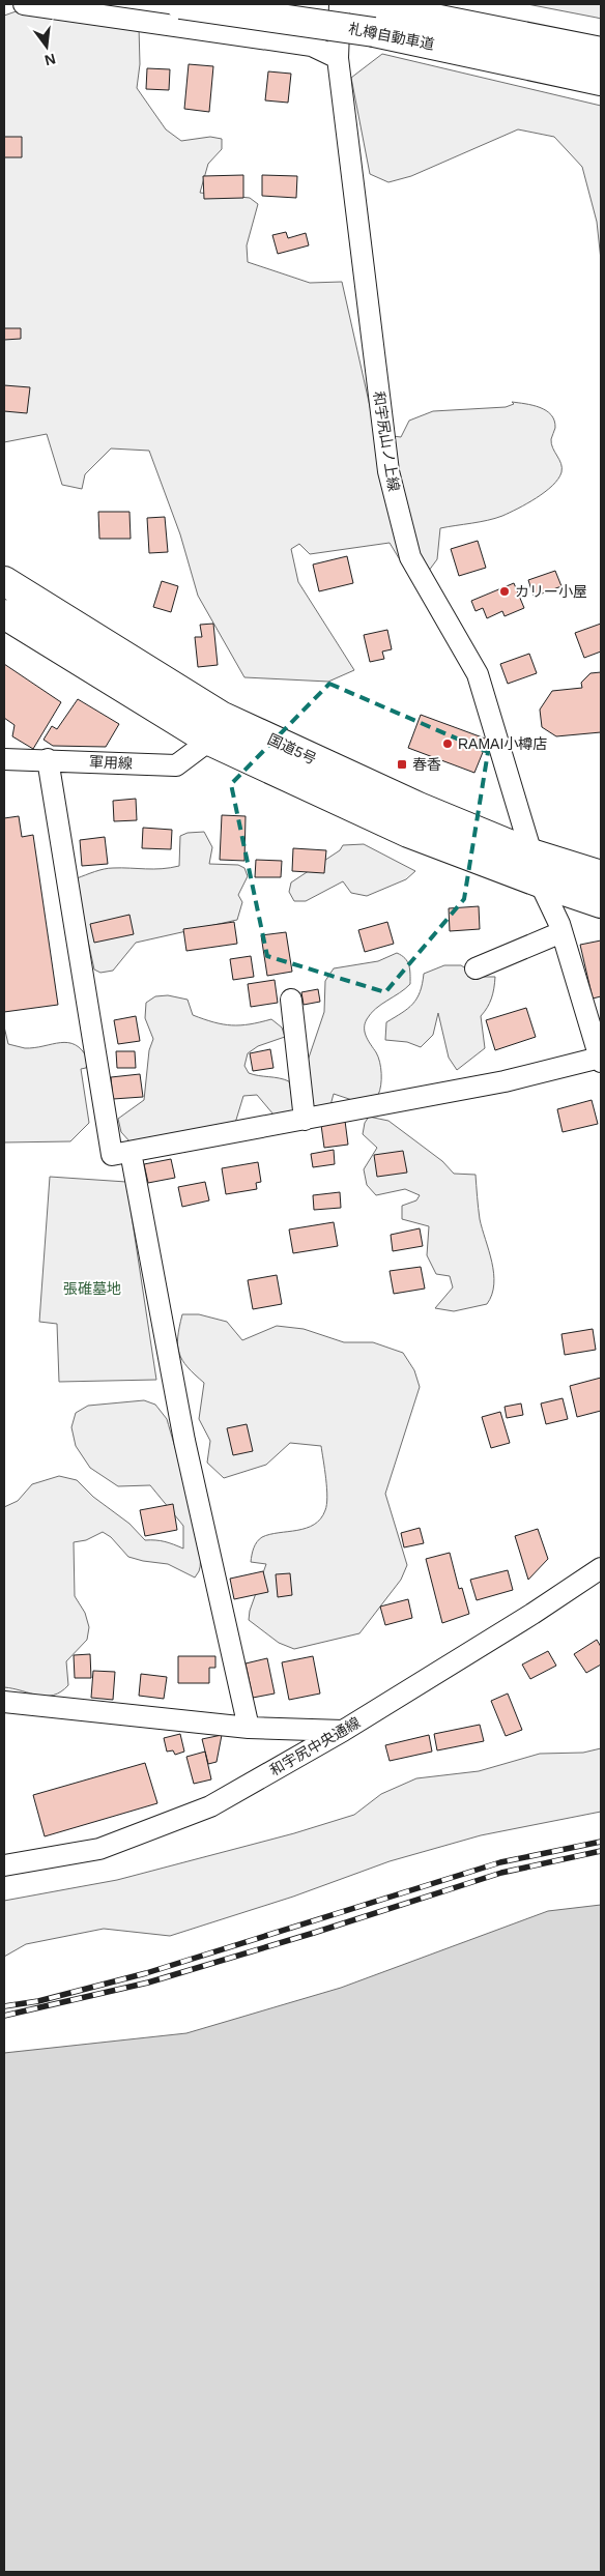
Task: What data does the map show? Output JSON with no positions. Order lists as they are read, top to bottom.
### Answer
{
  "streets": {
    "highway": ["札樽自動車道", "国道5号"],
    "street": ["和宇尻山ノ上線", "軍用線", "和宇尻中央通線"]
  },
  "crossings": [
    ["和宇尻山ノ上線", "国道5号"],
    ["国道5号", "軍用線"]
  ],
  "parks": ["張碓墓地"],
  "places": {
    "other": ["カリー小屋", "RAMAI小樽店"],
    "transit": ["春香"]
  },
  "north": "bottom"
}
